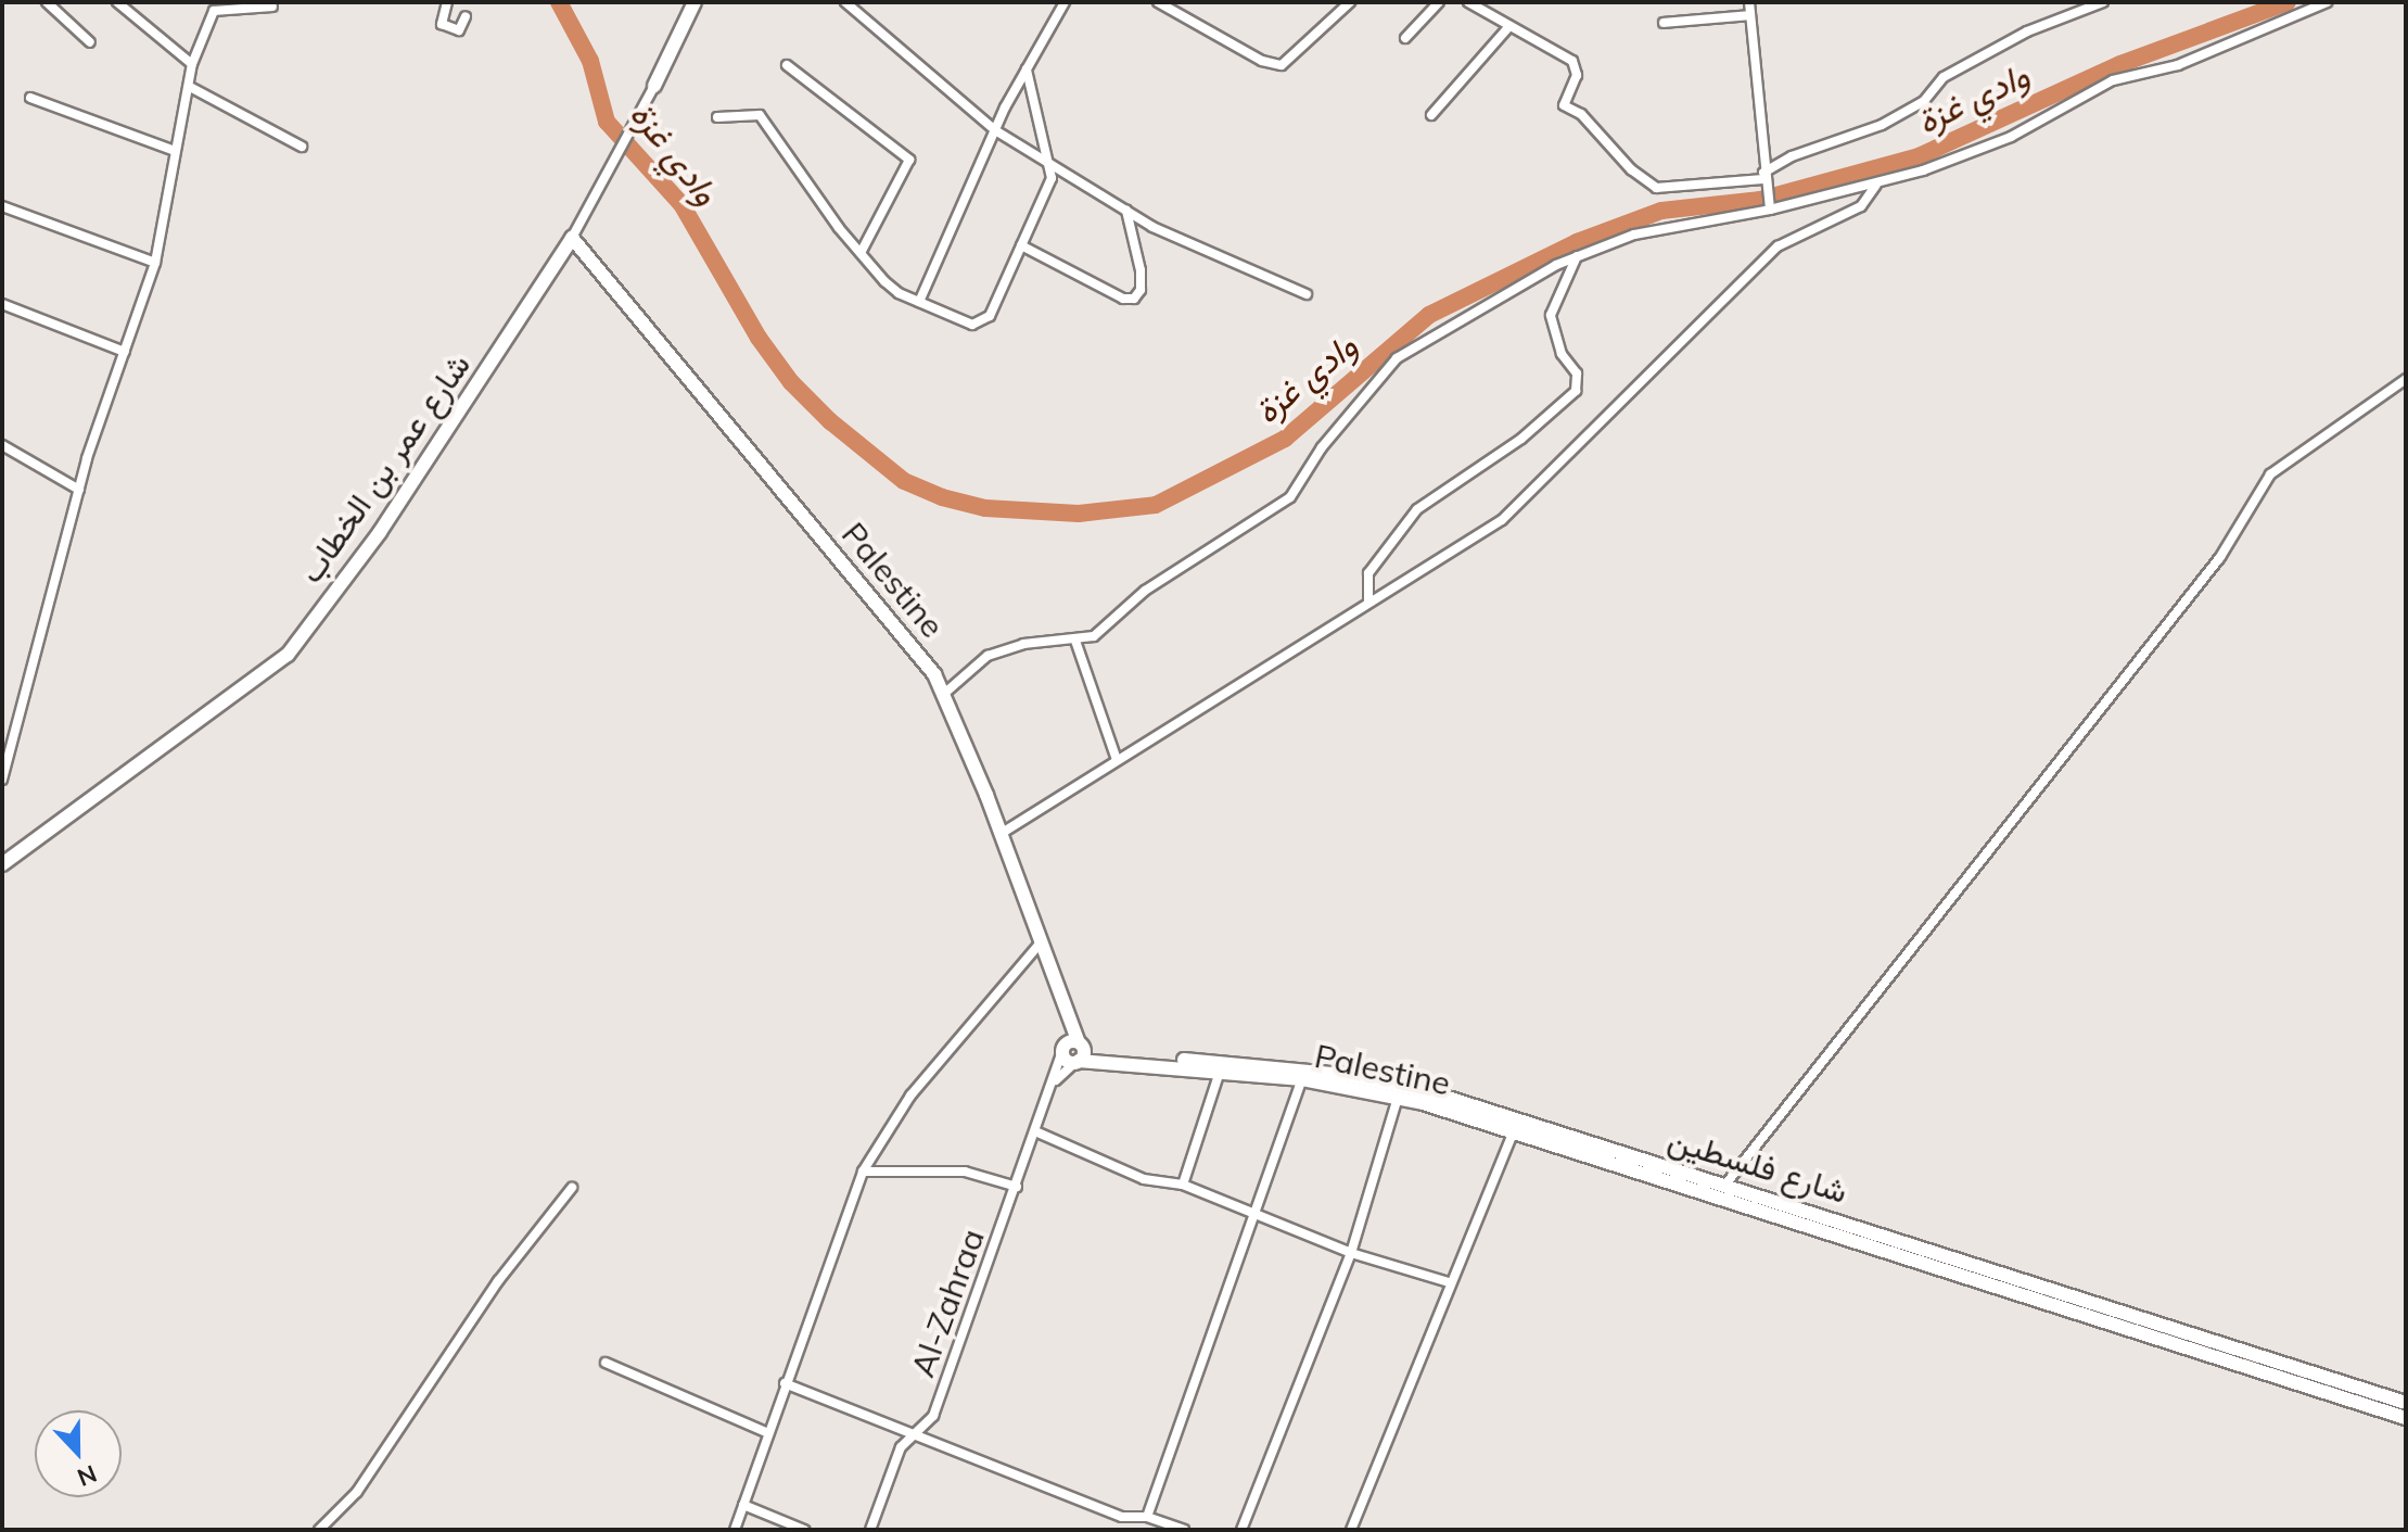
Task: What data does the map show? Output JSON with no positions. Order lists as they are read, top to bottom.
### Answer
{
  "streets": {
    "street": [
      "شارع عمر بن الخطاب",
      "Palestine",
      "شارع فلسطين",
      "Al-Zahraa"
    ]
  },
  "crossings": [
    ["شارع عمر بن الخطاب", "Palestine"],
    ["Palestine", "شارع فلسطين"],
    ["Palestine", "Al-Zahraa"],
    ["شارع فلسطين", "Al-Zahraa"]
  ],
  "water": ["وادي غزة"],
  "north": "bottom"
}
